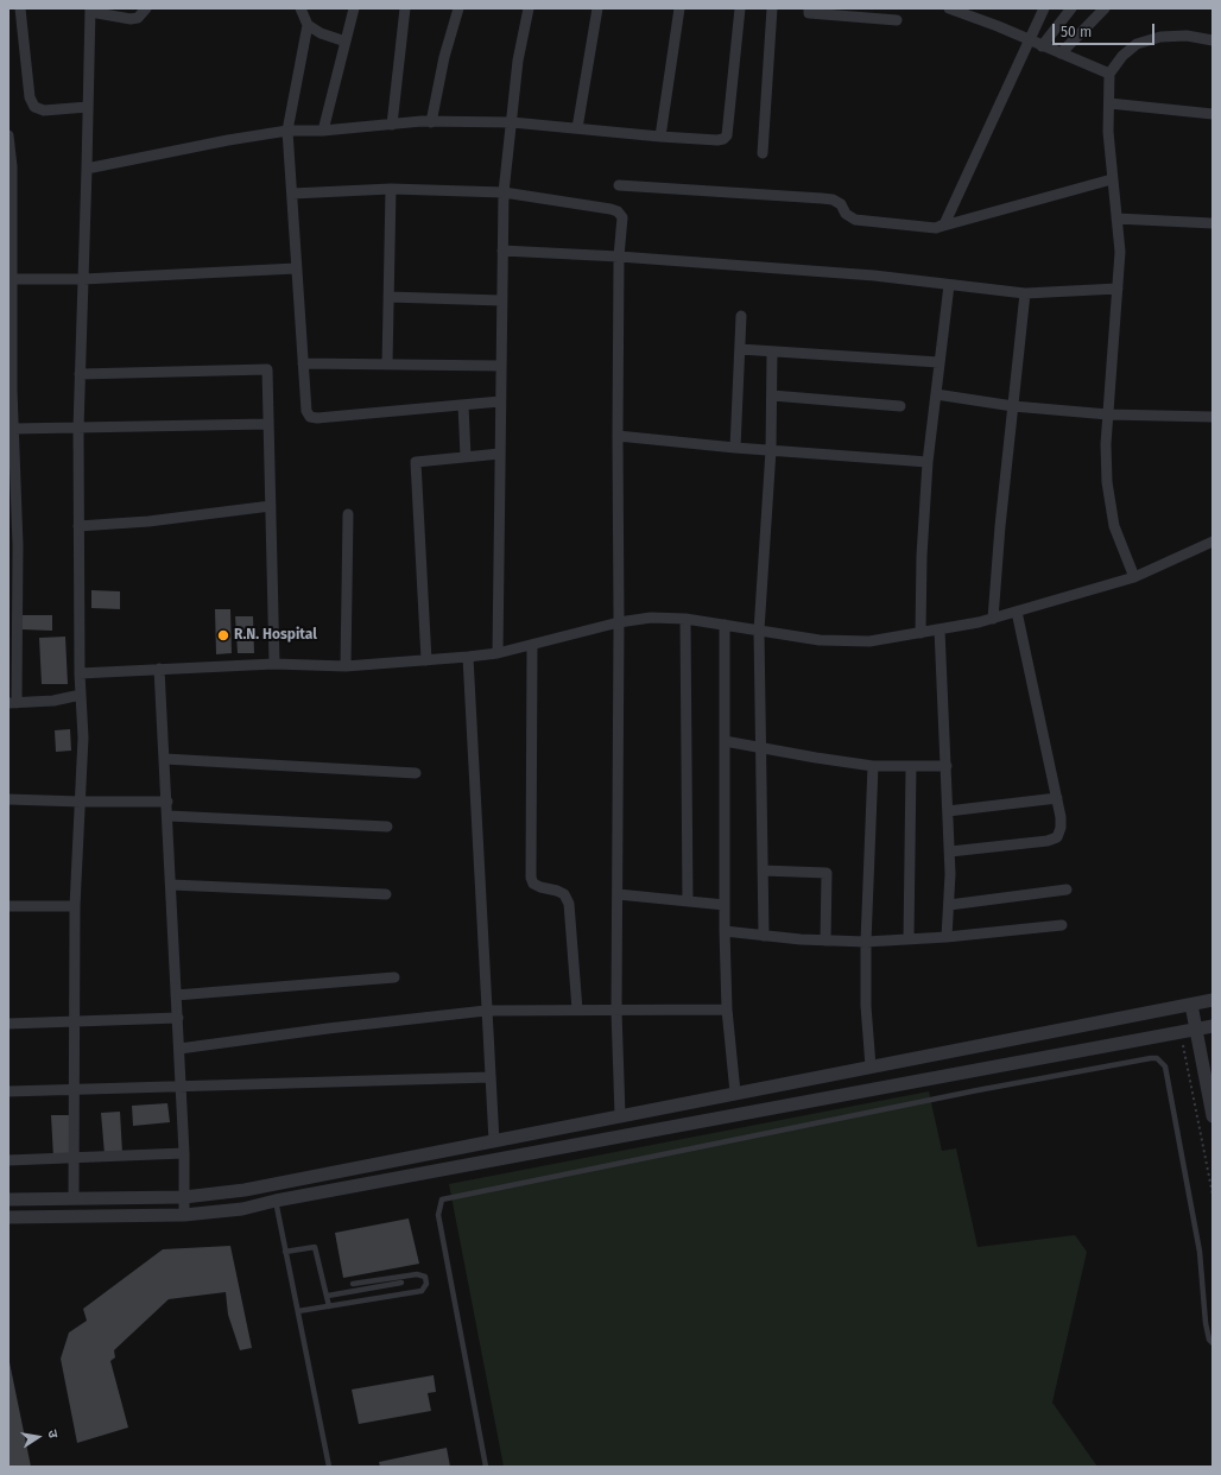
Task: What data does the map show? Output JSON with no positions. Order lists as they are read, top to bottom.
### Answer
{
  "places": ["R.N. Hospital"],
  "scale_bar": "50 m",
  "north": "right"
}
